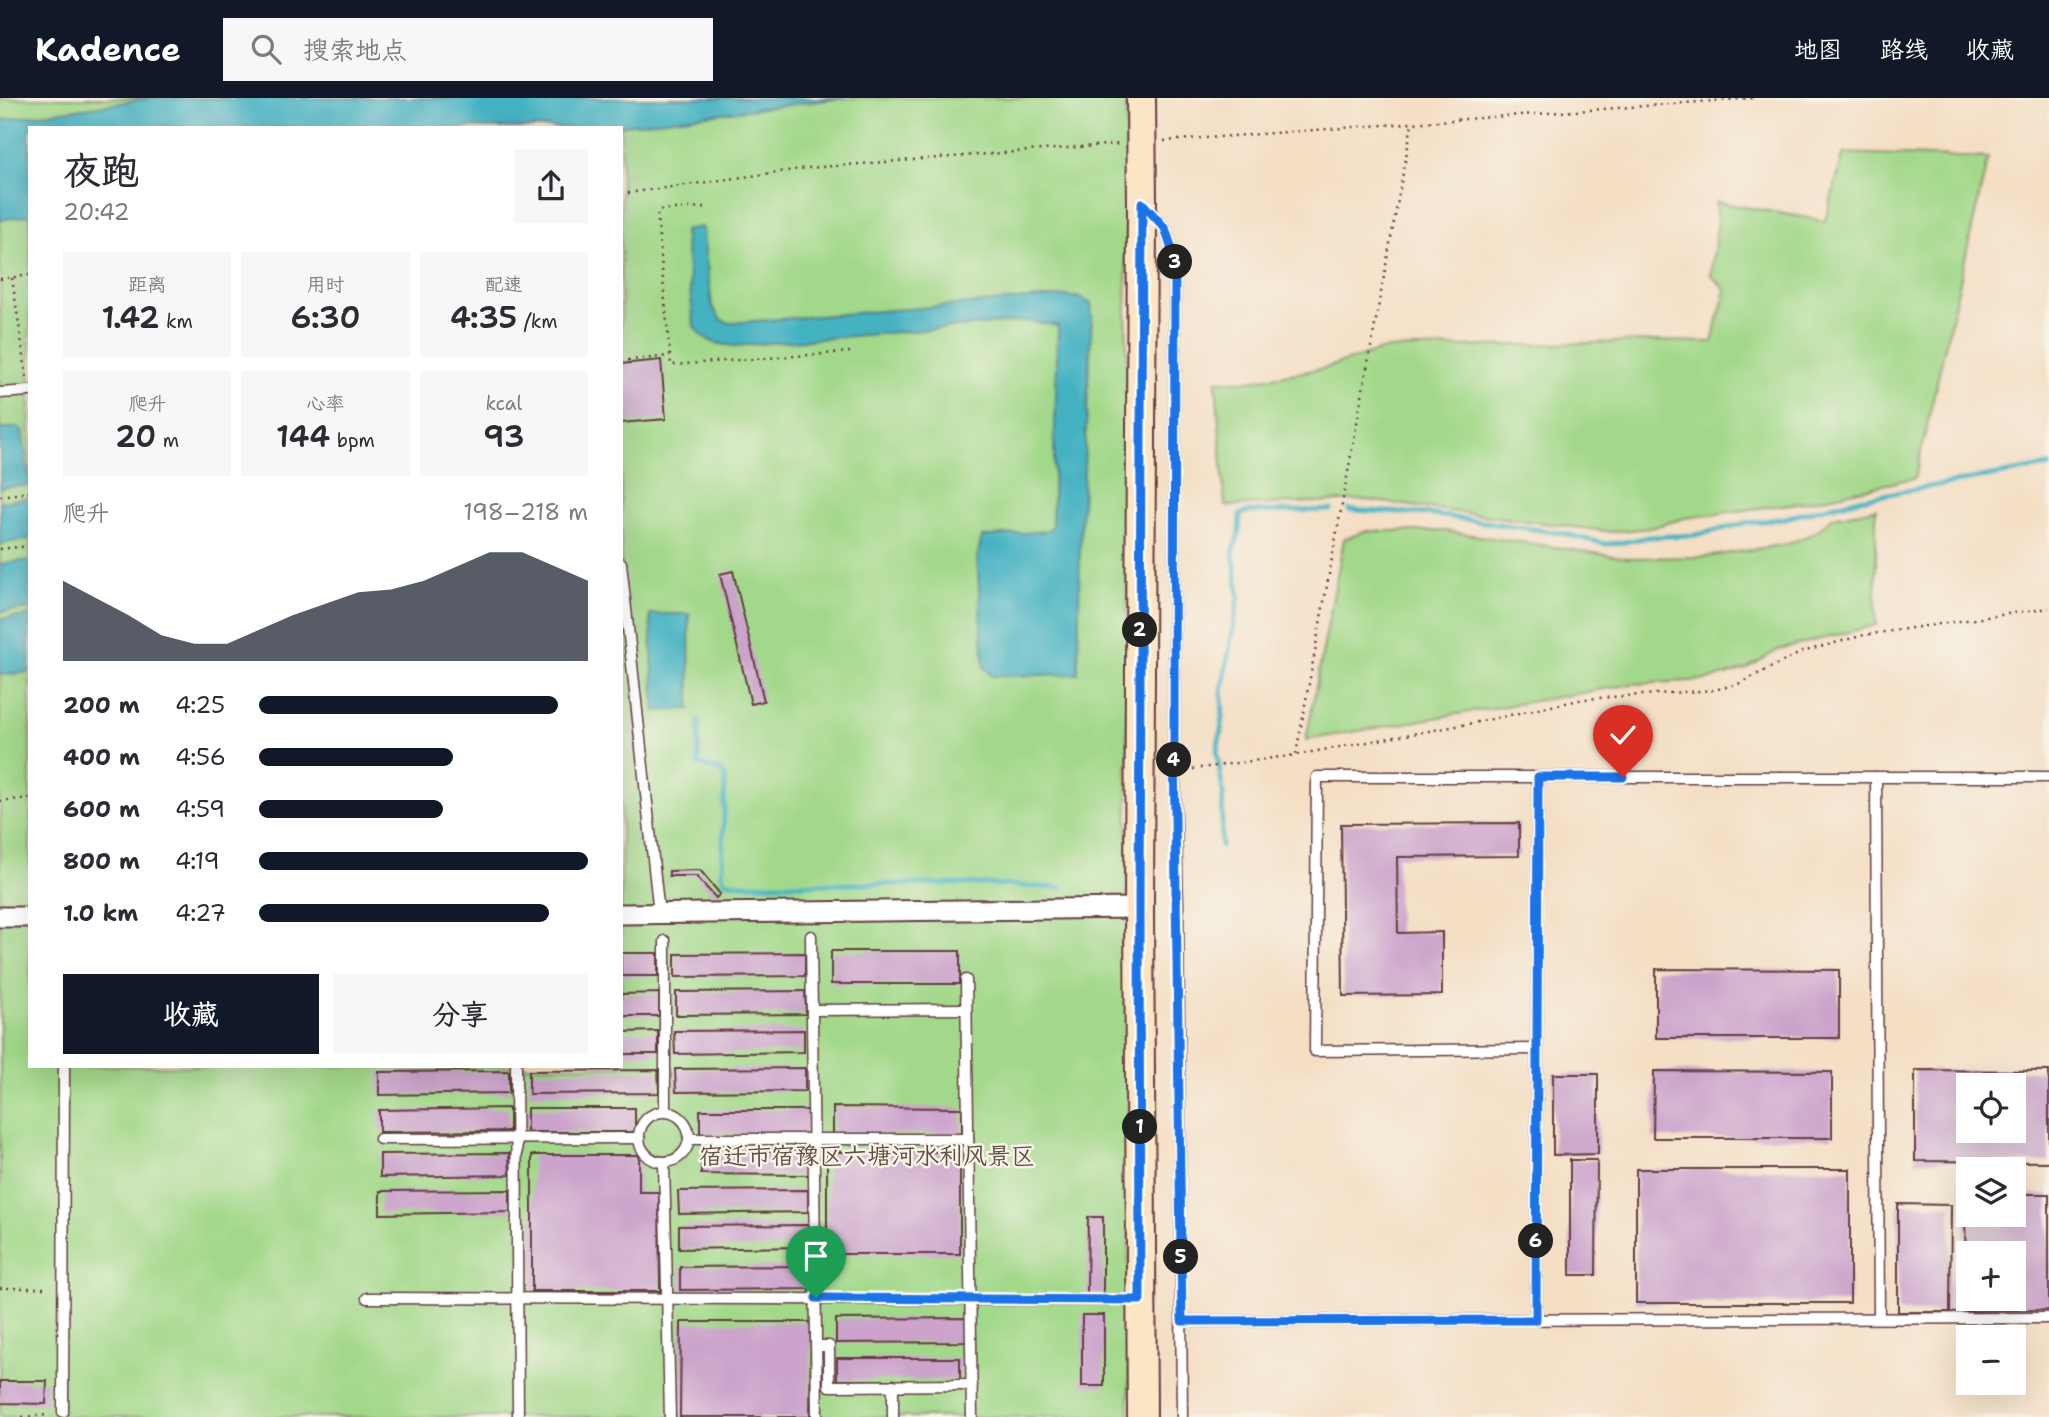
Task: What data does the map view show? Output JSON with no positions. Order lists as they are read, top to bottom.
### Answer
{
  "parks": ["宿迁市宿豫区六塘河水利风景区"],
  "page": {
    "header": "Kadence",
    "search": "搜索地点",
    "nav": ["地图", "路线", "收藏"],
    "heading": ["夜跑", "20:42"],
    "pins": [
      "3",
      "2",
      "4",
      "1",
      "6",
      "5"
    ],
    "stats": [
      ["距离", "1.42 km"],
      ["用时", "6:30"],
      ["配速", "4:35 /km"],
      ["爬升", "20 m"],
      ["心率", "144 bpm"],
      ["kcal", "93"]
    ],
    "chart": ["爬升", "198–218 m"],
    "list": [
      {
        "name": "200 m",
        "note": "4:25"
      },
      {
        "name": "400 m",
        "note": "4:56"
      },
      {
        "name": "600 m",
        "note": "4:59"
      },
      {
        "name": "800 m",
        "note": "4:19"
      },
      {
        "name": "1.0 km",
        "note": "4:27"
      }
    ],
    "buttons": ["收藏", "分享"],
    "map_buttons": ["+", "−"]
  }
}
